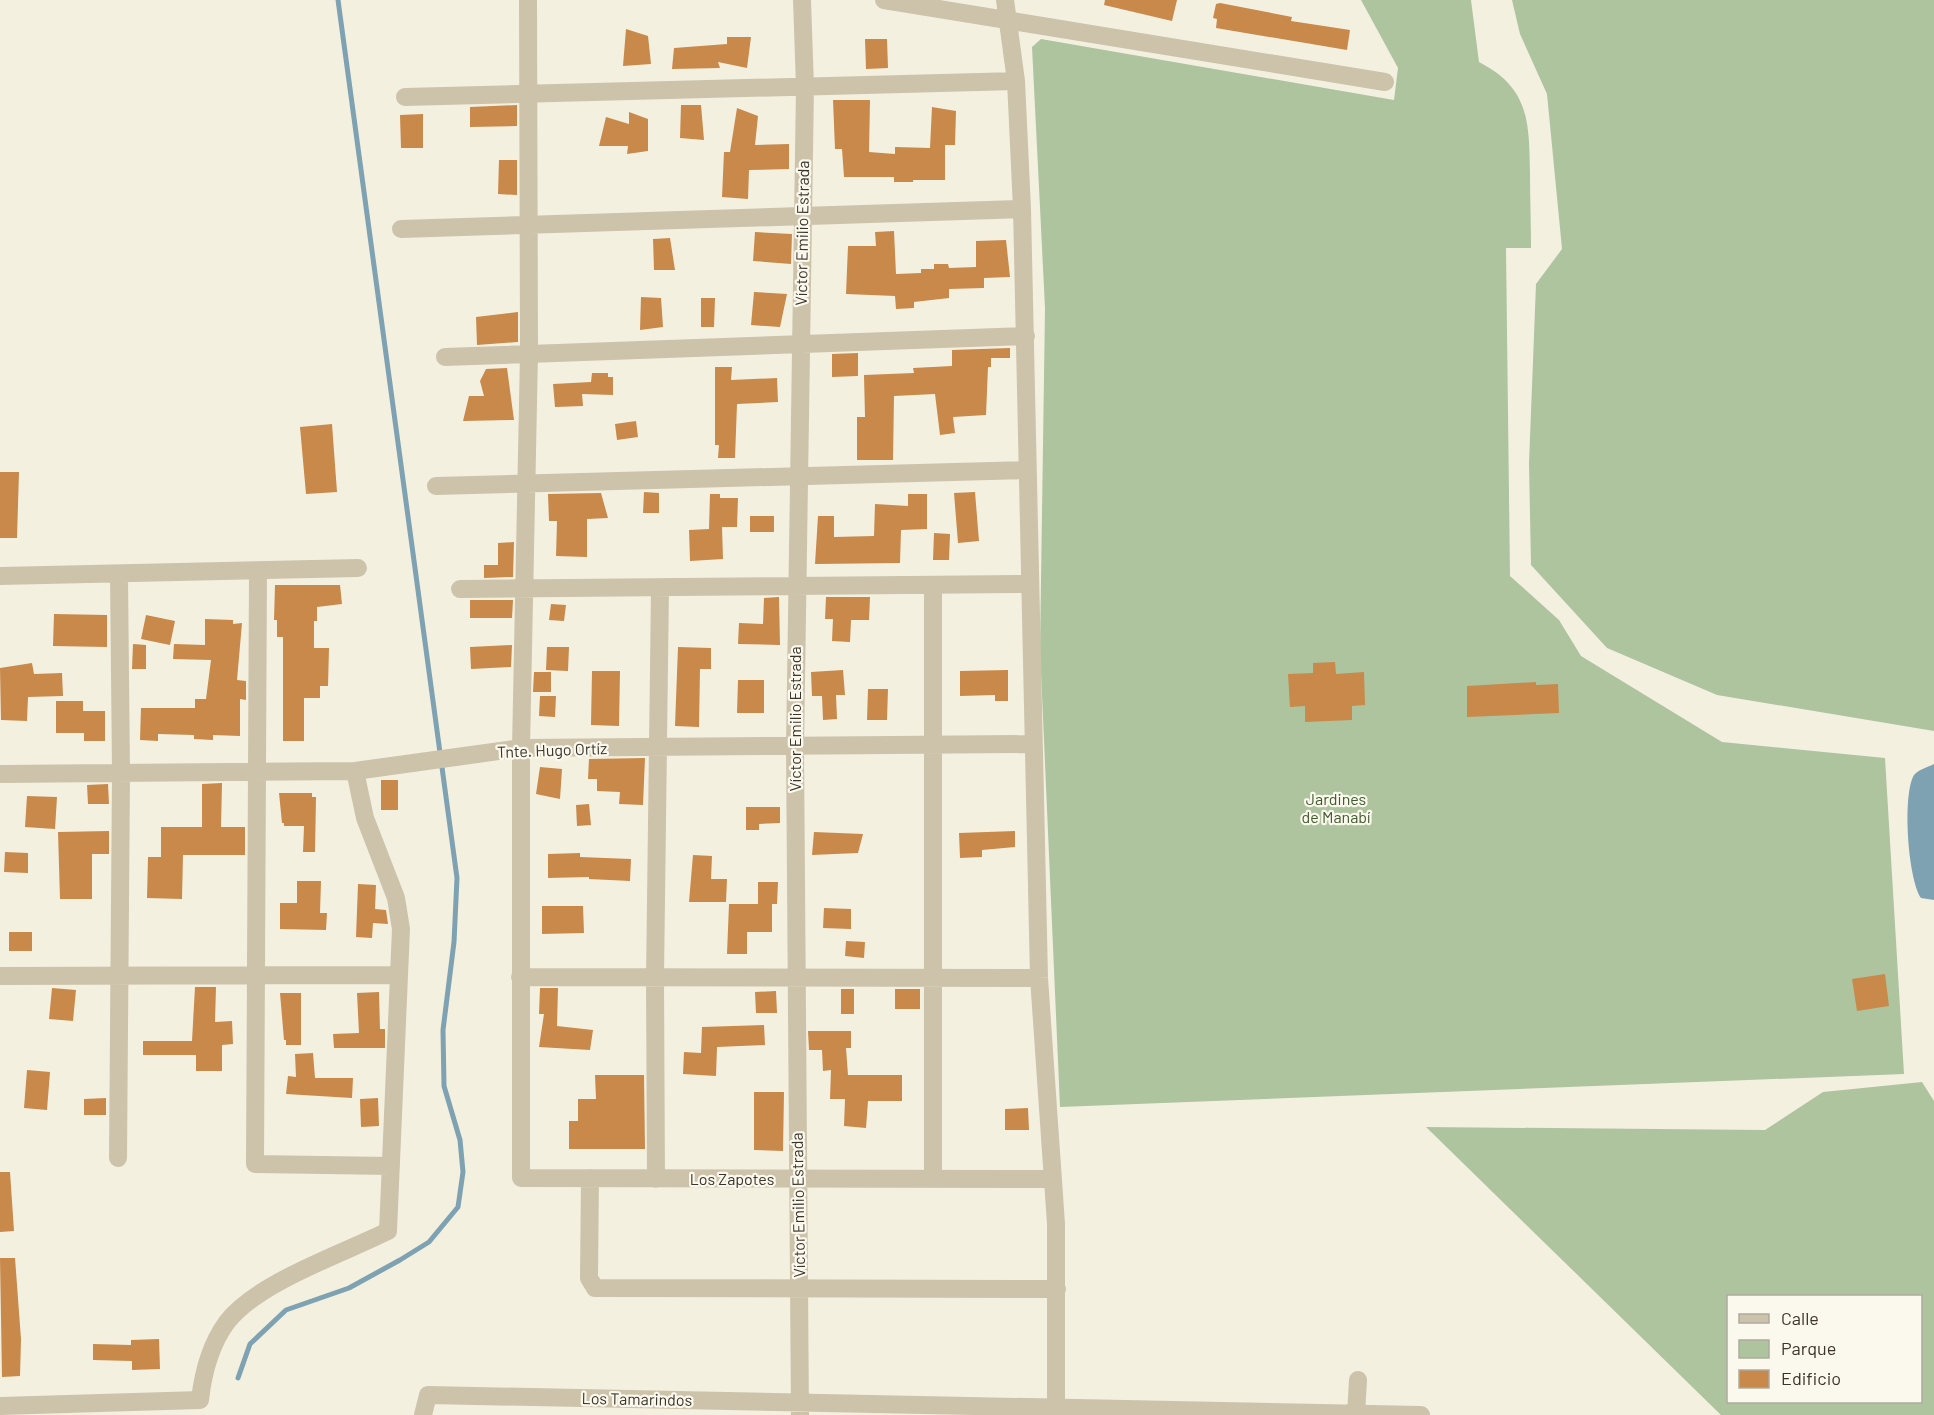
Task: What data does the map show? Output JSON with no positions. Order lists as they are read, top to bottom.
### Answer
{
  "streets": {
    "street": [
      "Víctor Emilio Estrada",
      "Tnte. Hugo Ortíz",
      "Los Zapotes",
      "Los Tamarindos"
    ]
  },
  "crossings": [
    ["Víctor Emilio Estrada", "Tnte. Hugo Ortíz"],
    ["Víctor Emilio Estrada", "Los Zapotes"],
    ["Víctor Emilio Estrada", "Los Tamarindos"]
  ],
  "parks": ["Jardines de Manabí"],
  "legend": ["Calle", "Parque", "Edificio"]
}
